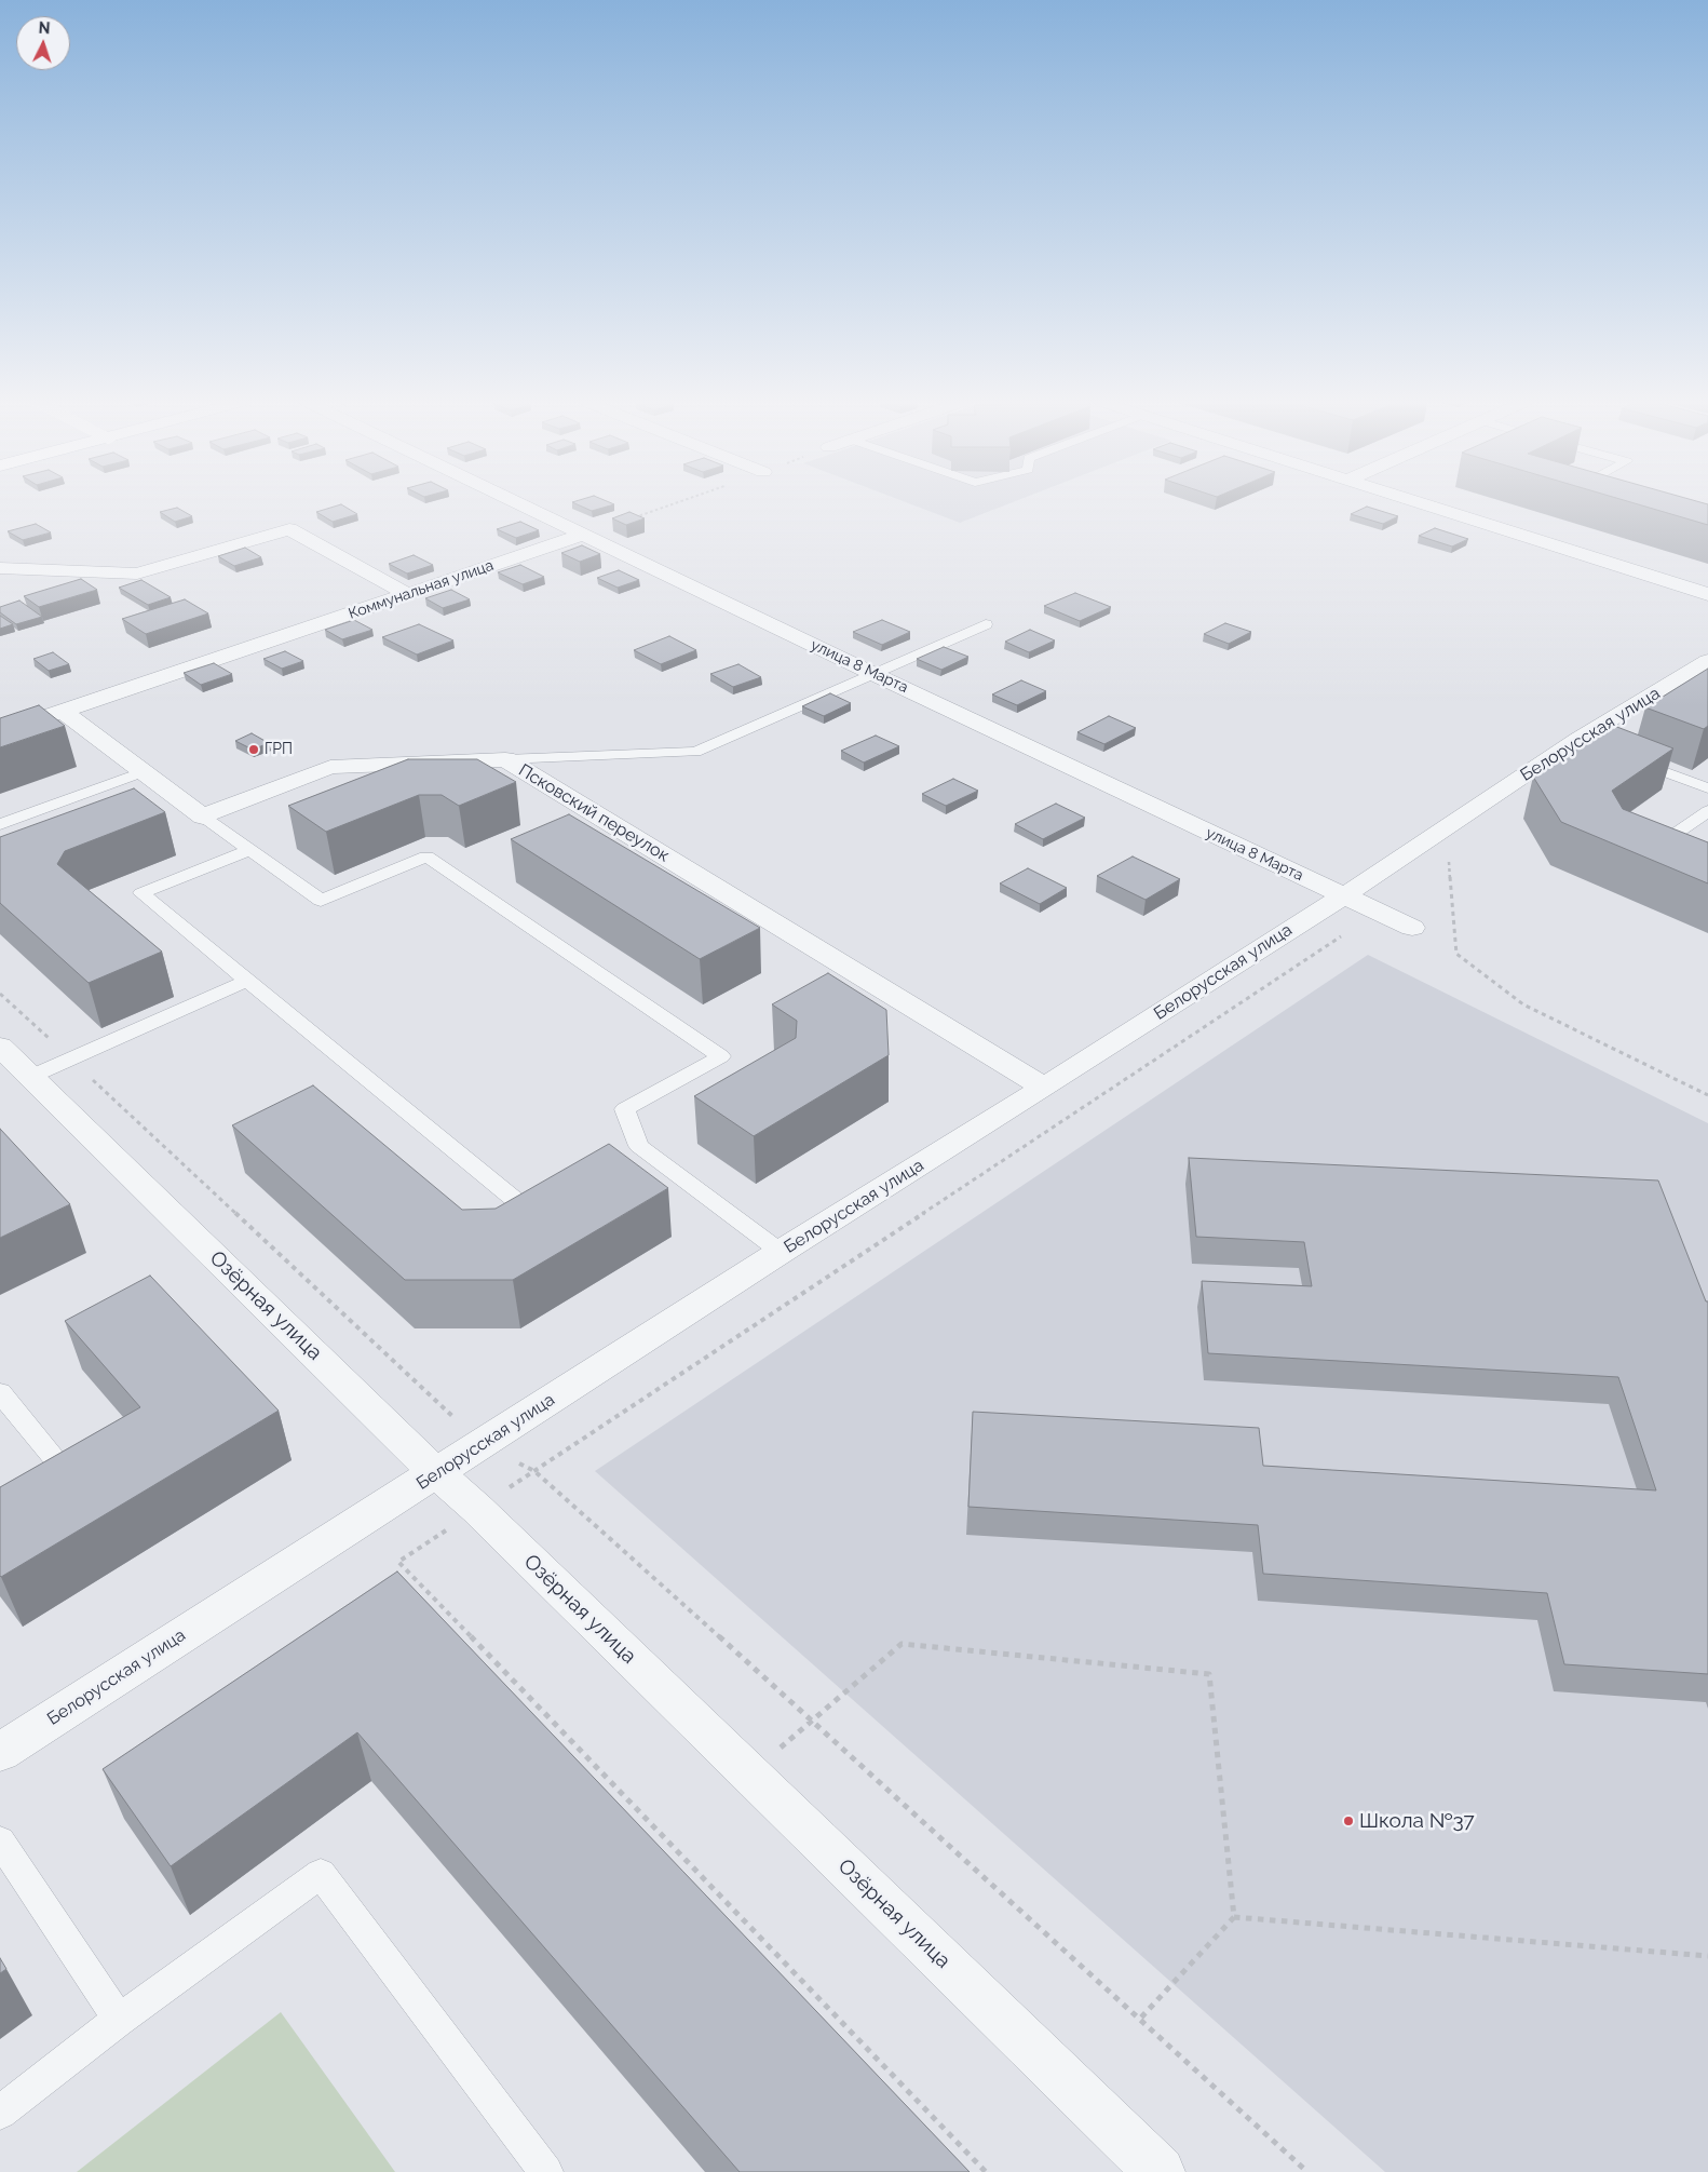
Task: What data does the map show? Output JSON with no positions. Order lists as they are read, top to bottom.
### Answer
{
  "streets": {
    "street": [
      "Коммунальная улица",
      "улица 8 Марта",
      "Белорусская улица",
      "Псковский переулок",
      "Озёрная улица"
    ]
  },
  "crossings": [
    ["Коммунальная улица", "улица 8 Марта"],
    ["улица 8 Марта", "Белорусская улица"],
    ["Белорусская улица", "Псковский переулок"],
    ["Белорусская улица", "Озёрная улица"]
  ],
  "places": ["ГРП", "Школа №37"],
  "north": "top"
}
